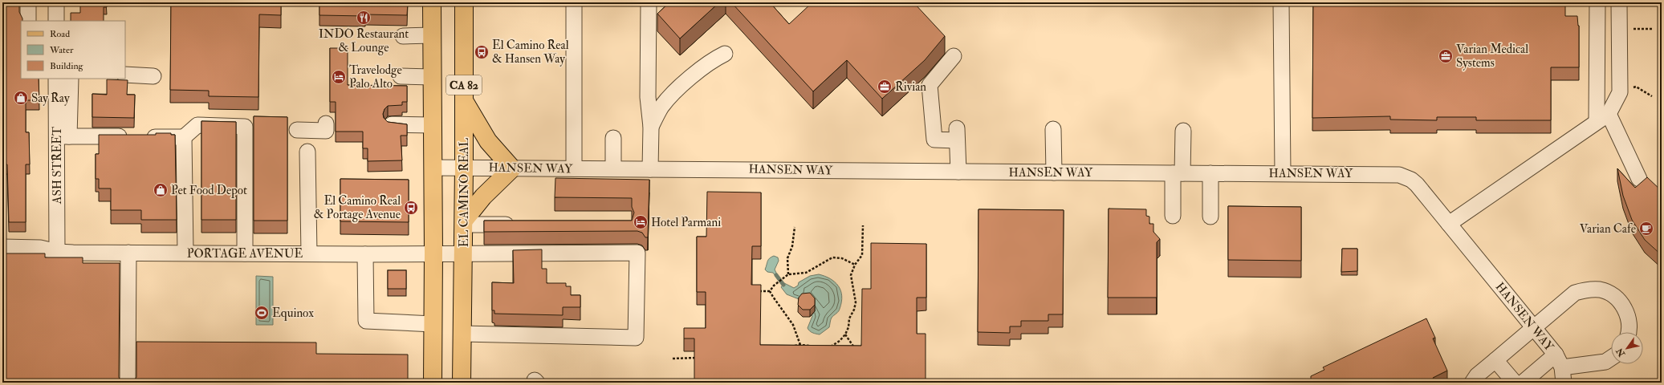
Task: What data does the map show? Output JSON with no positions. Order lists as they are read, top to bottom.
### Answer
{
  "streets": {
    "main road": ["CA 82", "EL CAMINO REAL"],
    "street": ["ASH STREET", "HANSEN WAY", "PORTAGE AVENUE"]
  },
  "crossings": [
    ["CA 82", "HANSEN WAY"],
    ["CA 82", "PORTAGE AVENUE"],
    ["ASH STREET", "PORTAGE AVENUE"],
    ["HANSEN WAY", "EL CAMINO REAL"],
    ["EL CAMINO REAL", "PORTAGE AVENUE"]
  ],
  "places": {
    "restaurant": ["INDO Restaurant & Lounge"],
    "bus stop": ["El Camino Real & Hansen Way", "El Camino Real & Portage Avenue"],
    "office": ["Varian Medical Systems", "Rivian"],
    "hotel": ["Travelodge Palo Alto", "Hotel Parmani"],
    "shop": ["Say Ray", "Pet Food Depot"],
    "cafe": ["Varian Cafe"],
    "sports": ["Equinox"]
  },
  "legend": ["Road", "Water", "Building"],
  "north": "bottom left"
}
